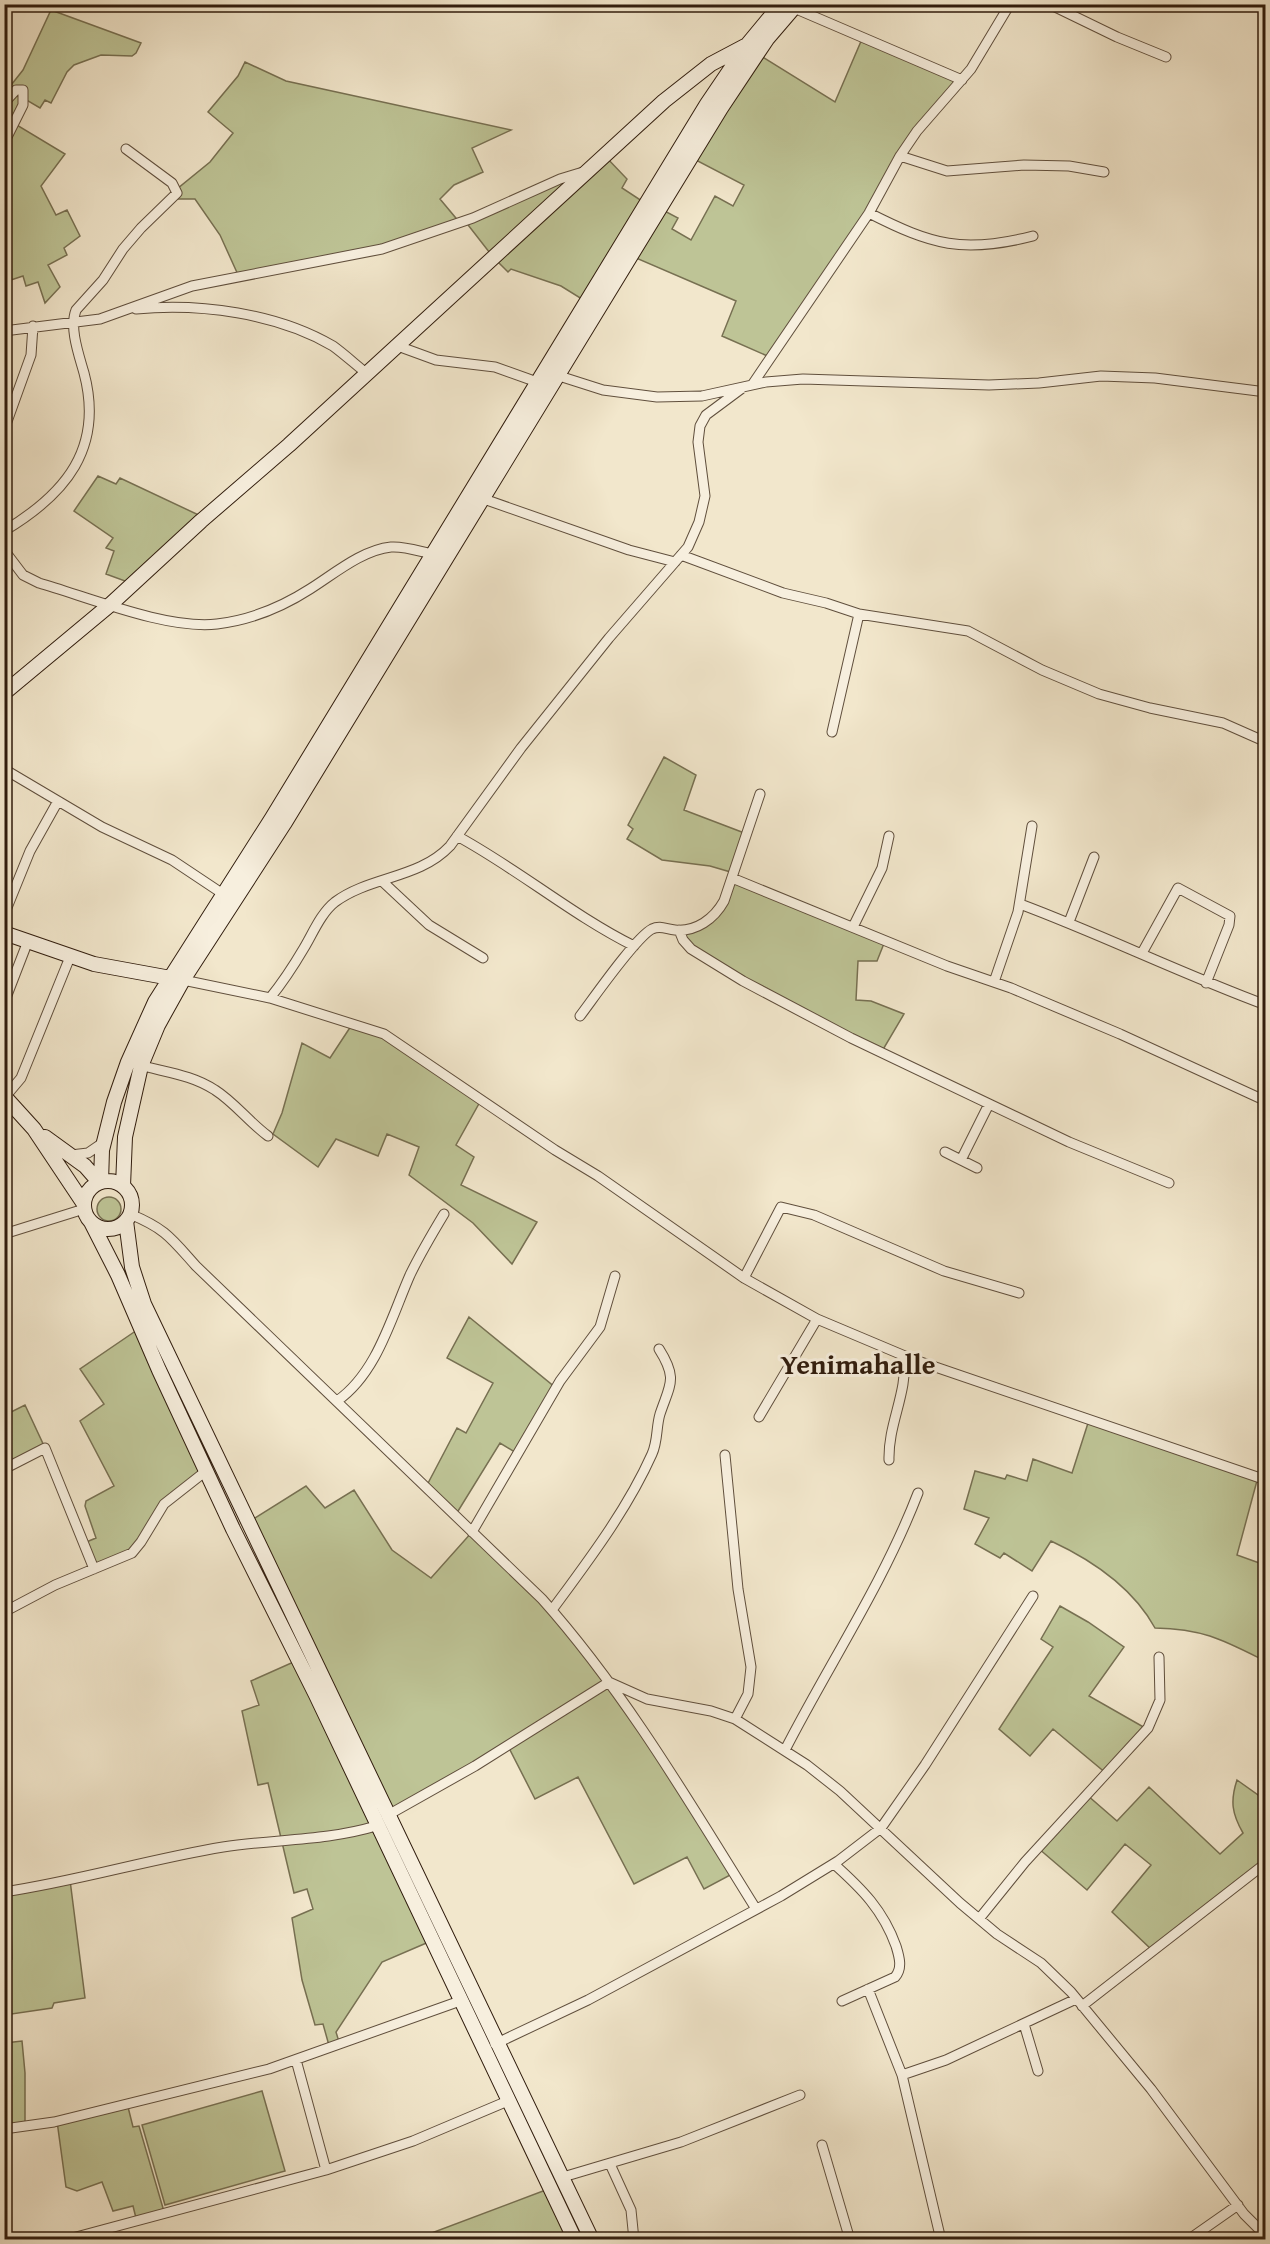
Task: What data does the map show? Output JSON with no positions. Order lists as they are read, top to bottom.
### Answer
{
  "districts": ["Yenimahalle"]
}
